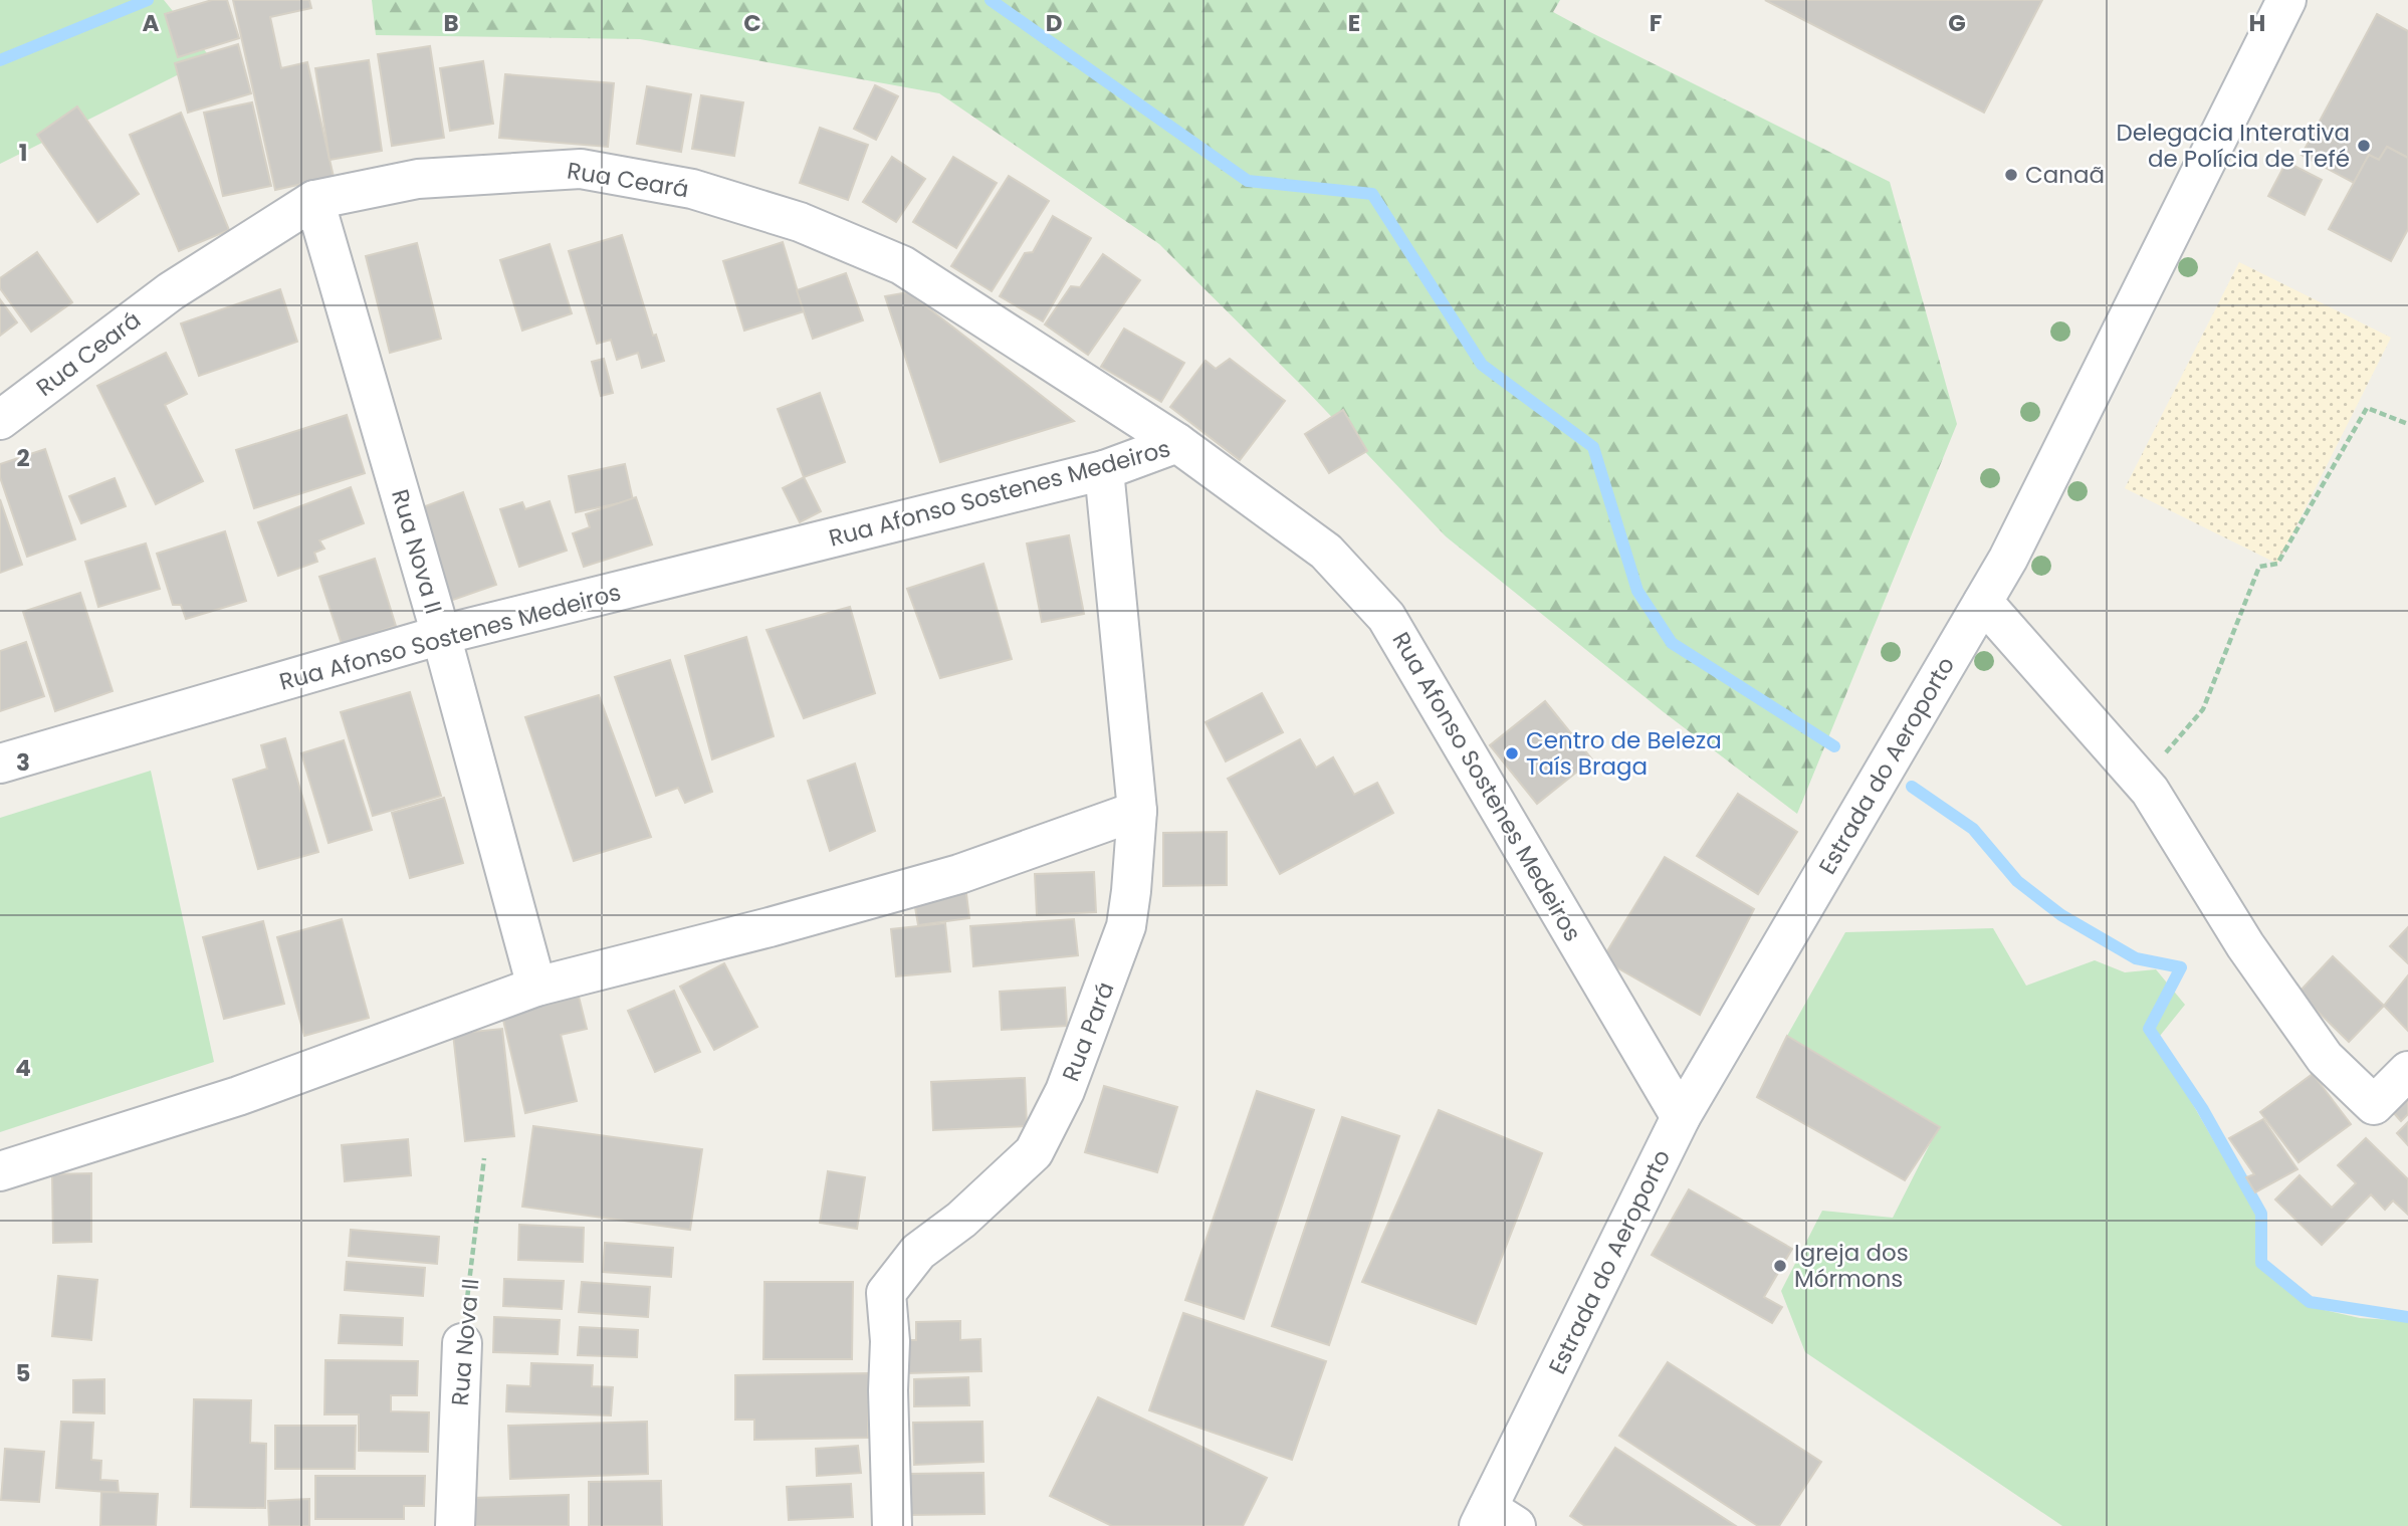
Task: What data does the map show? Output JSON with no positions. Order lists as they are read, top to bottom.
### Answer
{
  "streets": {
    "street": [
      "Rua Ceará",
      "Rua Afonso Sostenes Medeiros",
      "Rua Nova II",
      "Estrada do Aeroporto",
      "Rua Pará"
    ]
  },
  "crossings": [
    ["Rua Ceará", "Rua Afonso Sostenes Medeiros"],
    ["Rua Ceará", "Rua Nova II"],
    ["Rua Afonso Sostenes Medeiros", "Rua Nova II"],
    ["Rua Afonso Sostenes Medeiros", "Estrada do Aeroporto"],
    ["Rua Afonso Sostenes Medeiros", "Rua Pará"]
  ],
  "places": [
    "Delegacia Interativa de Polícia de Tefé",
    "Canaã",
    "Centro de Beleza Taís Braga",
    "Igreja dos Mórmons"
  ],
  "grid": {
    "columns": [
      "A",
      "B",
      "C",
      "D",
      "E",
      "F",
      "G",
      "H"
    ],
    "rows": [
      "1",
      "2",
      "3",
      "4",
      "5"
    ]
  }
}
